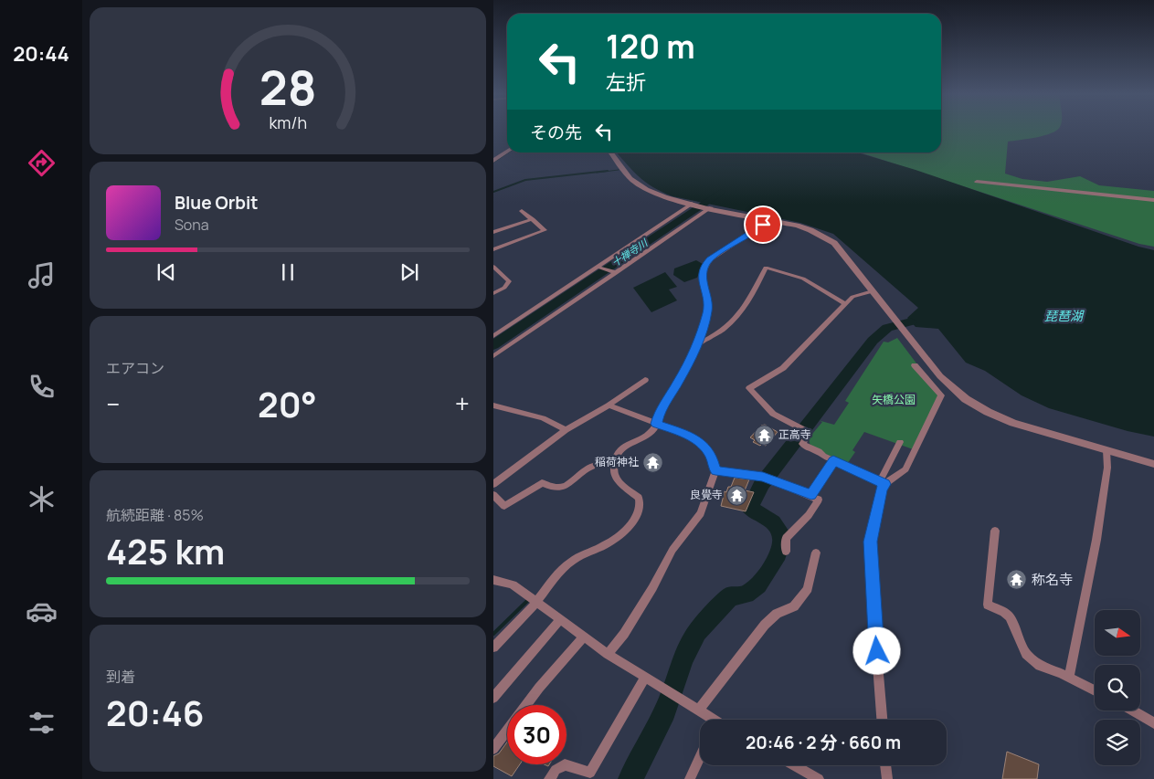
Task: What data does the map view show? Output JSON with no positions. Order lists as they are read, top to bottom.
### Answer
{
  "water": ["十禅寺川", "琵琶湖"],
  "parks": ["矢橋公園"],
  "places": {
    "temple": [
      "正高寺",
      "稲荷神社",
      "良覺寺",
      "称名寺"
    ]
  },
  "north": "right",
  "page": {
    "tabs": "20:44",
    "turn": ["120 m", "左折"],
    "then": "その先",
    "song": ["Blue Orbit", "Sona"],
    "tile": [
      "エアコン",
      ["航続距離 · 85%", "425 km"],
      ["到着", "20:46"]
    ],
    "heat": ["−", "20°", "+"],
    "limit": "30",
    "trip": "20:46 · 2 分 · 660 m",
    "gauge": ["28", "km/h"]
  }
}
